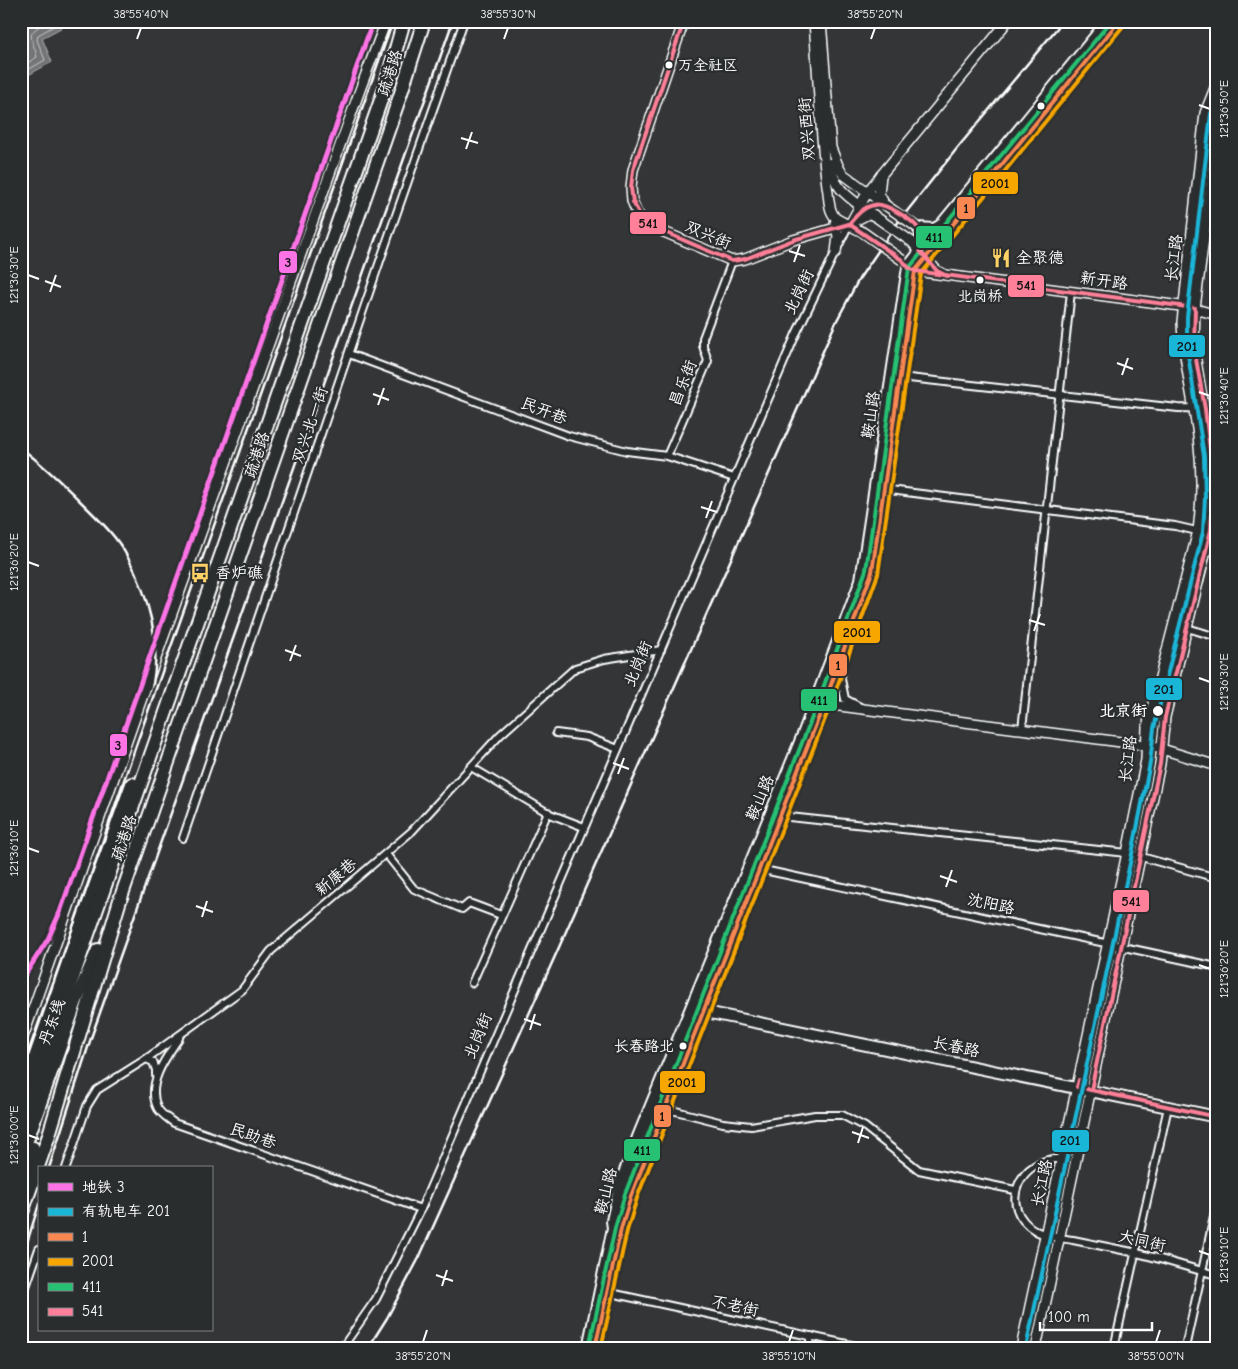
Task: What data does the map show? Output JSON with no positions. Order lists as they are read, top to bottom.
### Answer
{
  "streets": {
    "highway": ["疏港路", "丹东线"],
    "main road": [
      "双兴西街",
      "双兴街",
      "长江路",
      "新开路",
      "鞍山路",
      "长春路"
    ],
    "street": [
      "北岗街",
      "昌乐街",
      "民开巷",
      "双兴北一街",
      "新康巷",
      "沈阳路",
      "民助巷",
      "大同街",
      "不老街"
    ]
  },
  "crossings": [
    ["疏港路", "丹东线"],
    ["双兴西街", "双兴街"],
    ["双兴西街", "北岗街"],
    ["双兴街", "北岗街"],
    ["双兴街", "昌乐街"],
    ["长江路", "新开路"],
    ["长江路", "沈阳路"],
    ["长江路", "长春路"],
    ["长江路", "大同街"],
    ["新开路", "鞍山路"],
    ["北岗街", "民开巷"],
    ["北岗街", "新康巷"],
    ["北岗街", "民助巷"],
    ["昌乐街", "民开巷"],
    ["民开巷", "双兴北一街"],
    ["鞍山路", "沈阳路"],
    ["鞍山路", "长春路"],
    ["鞍山路", "不老街"],
    ["新康巷", "民助巷"]
  ],
  "places": {
    "other": [
      "万全社区",
      "北岗桥",
      "北京街",
      "长春路北"
    ],
    "restaurant": ["全聚德"],
    "bus stop": ["香炉礁"]
  },
  "lines": [
    "metro line 3",
    "transit line 1",
    "transit line 411",
    "transit line 541",
    "transit line 2001",
    "tram line 201"
  ],
  "legend": [
    "地铁 3",
    "有轨电车 201",
    "1",
    "2001",
    "411",
    "541"
  ],
  "scale_bar": "100 m",
  "coordinates": [
    "38°55'40\"N",
    "38°55'30\"N",
    "38°55'20\"N",
    "121°36'50\"E",
    "121°36'30\"E",
    "121°36'40\"E",
    "121°36'20\"E",
    "121°36'10\"E",
    "121°36'00\"E",
    "38°55'10\"N",
    "38°55'00\"N"
  ]
}
